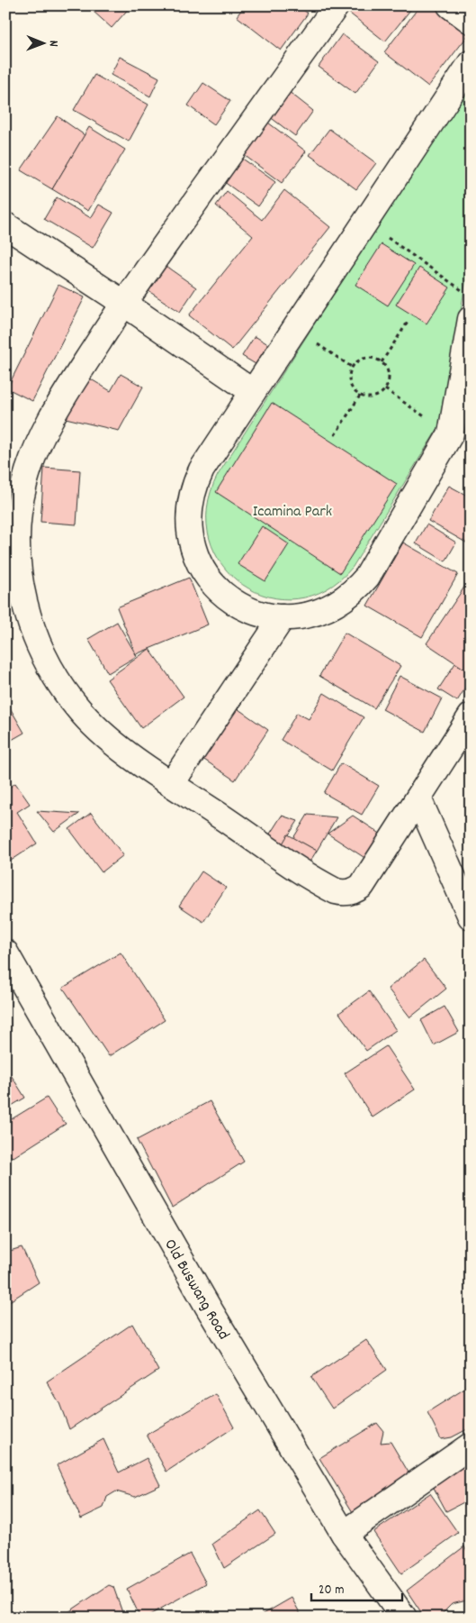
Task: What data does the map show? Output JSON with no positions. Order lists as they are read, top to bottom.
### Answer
{
  "streets": {
    "street": ["Old Buswang Road"]
  },
  "parks": ["Icamina Park"],
  "scale_bar": "20 m",
  "north": "right"
}
